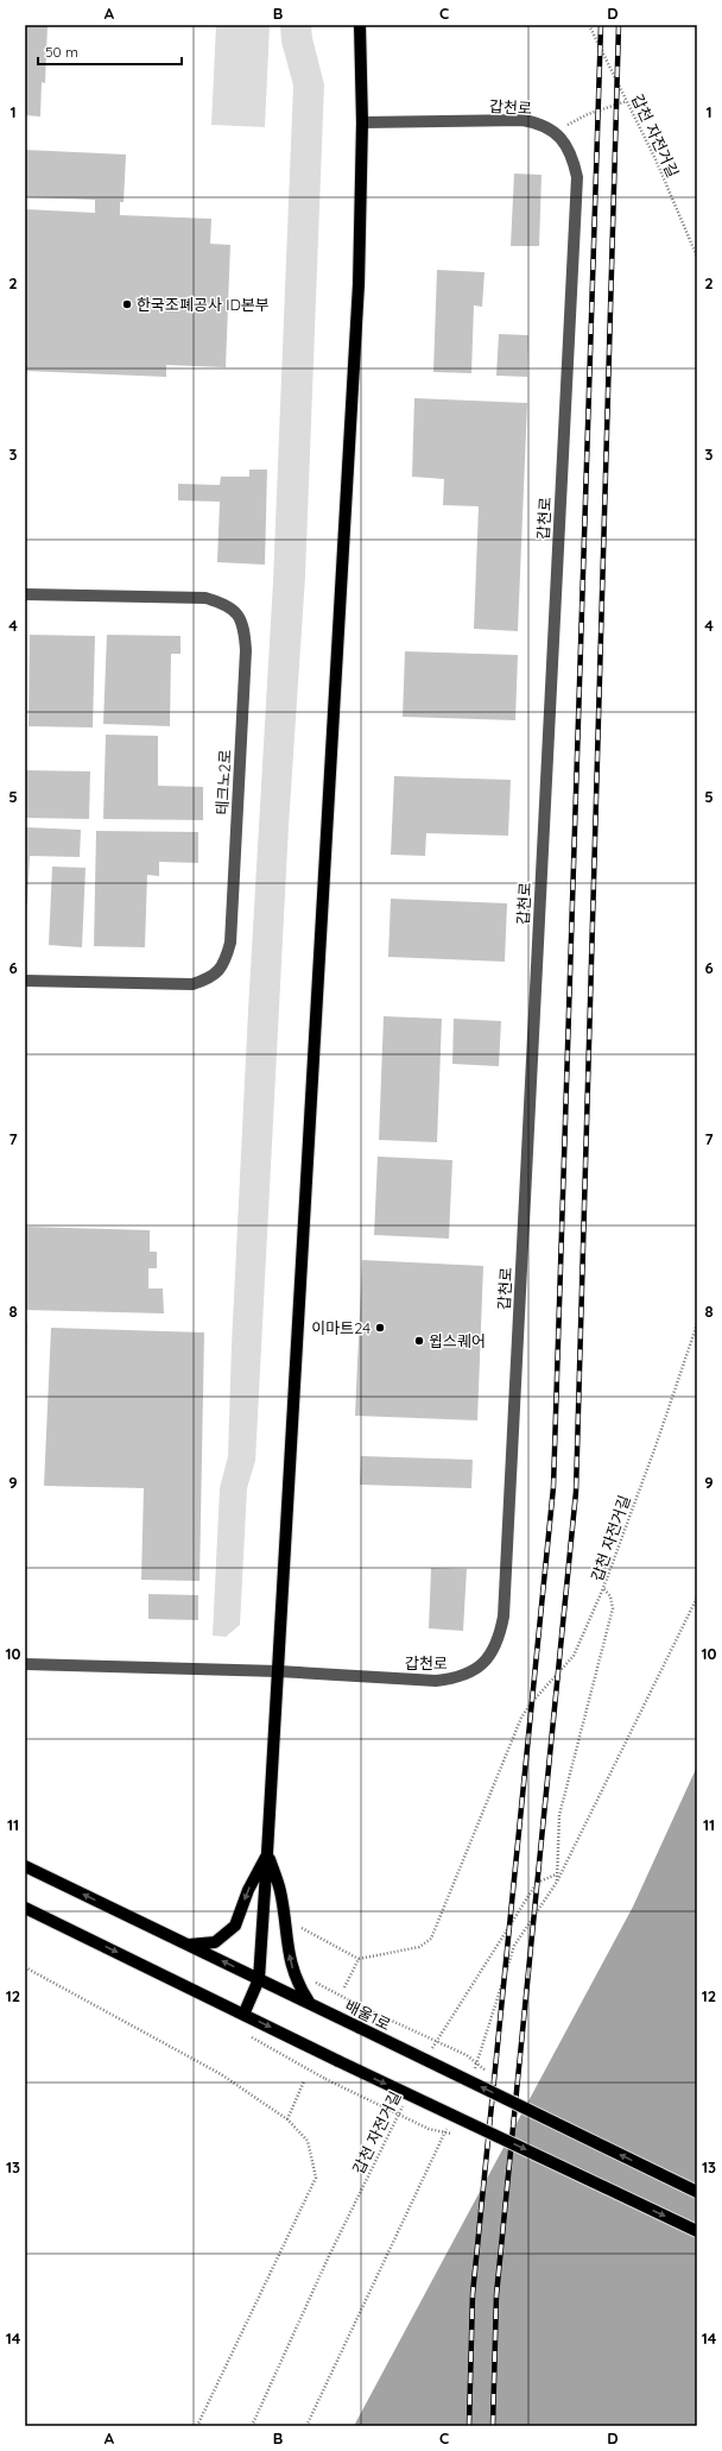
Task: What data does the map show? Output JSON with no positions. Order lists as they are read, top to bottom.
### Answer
{
  "streets": {
    "main road": ["배울1로"],
    "street": ["갑천로", "테크노2로"],
    "path": ["갑천 자전거길"]
  },
  "places": ["한국조폐공사 ID본부", "이마트24", "윕스퀘어"],
  "scale_bar": "50 m",
  "grid": {
    "columns": [
      "A",
      "B",
      "C",
      "D"
    ],
    "rows": [
      "1",
      "2",
      "3",
      "4",
      "5",
      "6",
      "7",
      "8",
      "9",
      "10",
      "11",
      "12",
      "13",
      "14"
    ]
  }
}
